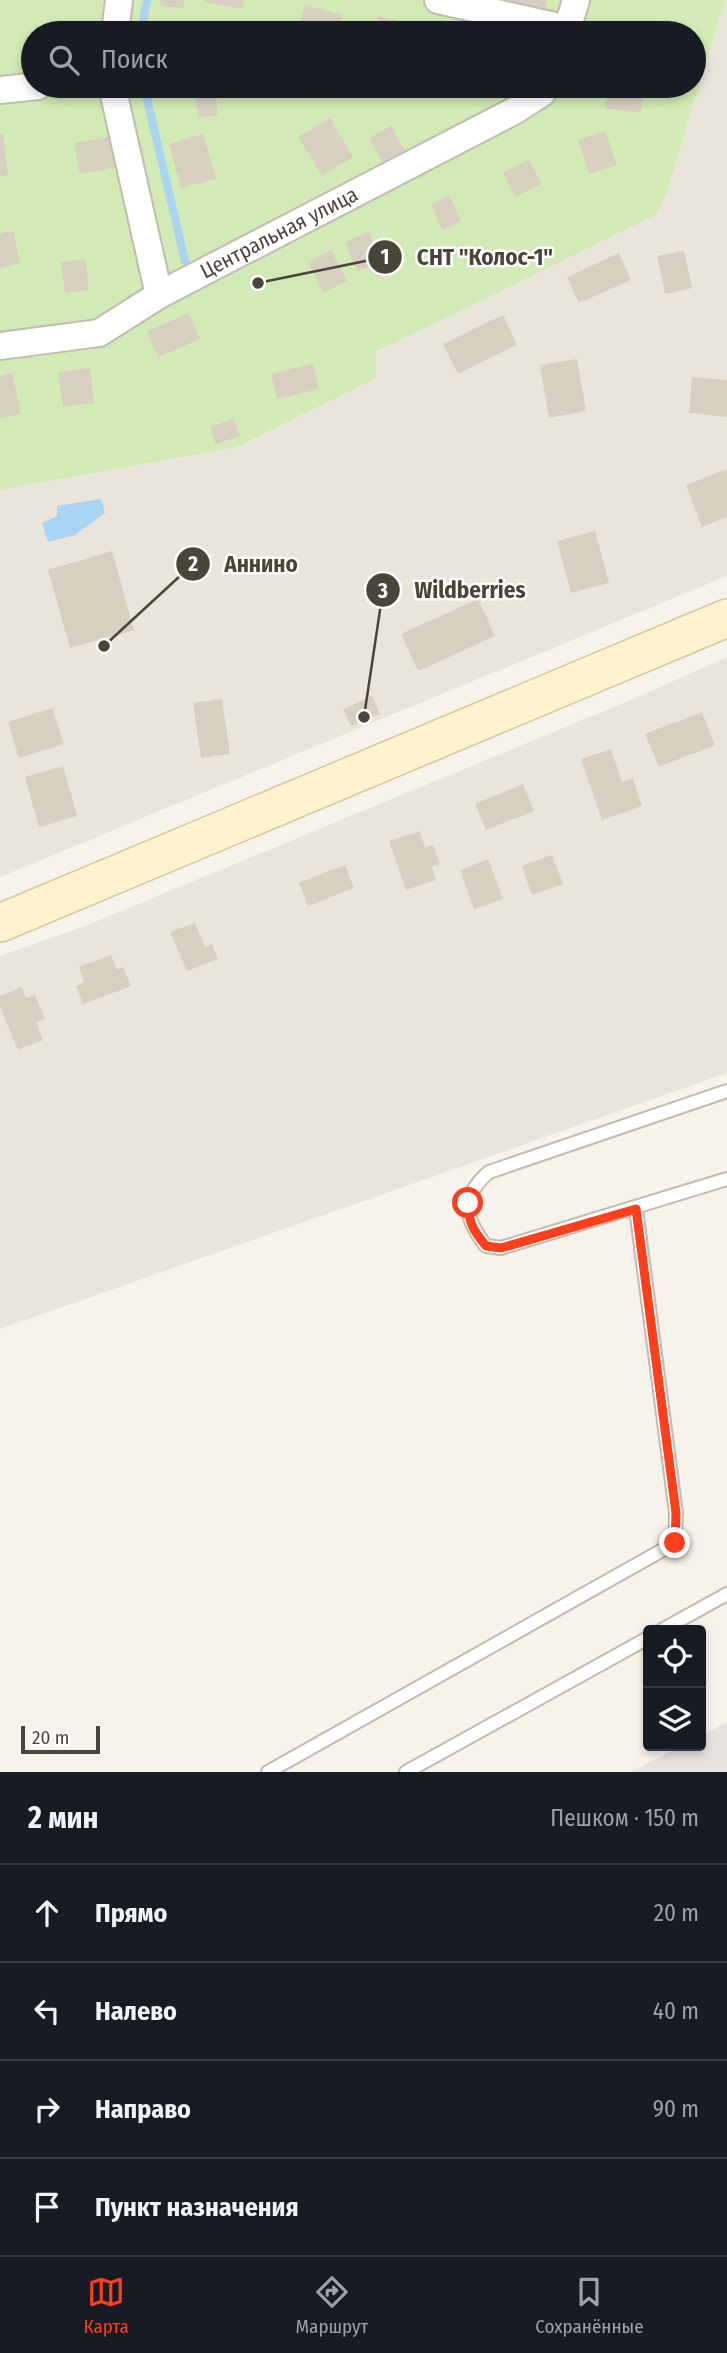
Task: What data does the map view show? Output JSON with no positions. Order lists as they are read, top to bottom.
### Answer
{
  "streets": {
    "street": ["Центральная улица"]
  },
  "places": ["СНТ \"Колос-1\"", "Аннино", "Wildberries"],
  "scale_bar": "20 m",
  "page": {
    "search": "Поиск",
    "scale": "20 m",
    "heading": ["2 мин", "Пешком · 150 m"],
    "list": [
      ["Прямо", "20 m"],
      ["Налево", "40 m"],
      ["Направо", "90 m"],
      "Пункт назначения"
    ],
    "nav": ["Карта", "Маршрут", "Сохранённые"]
  }
}
